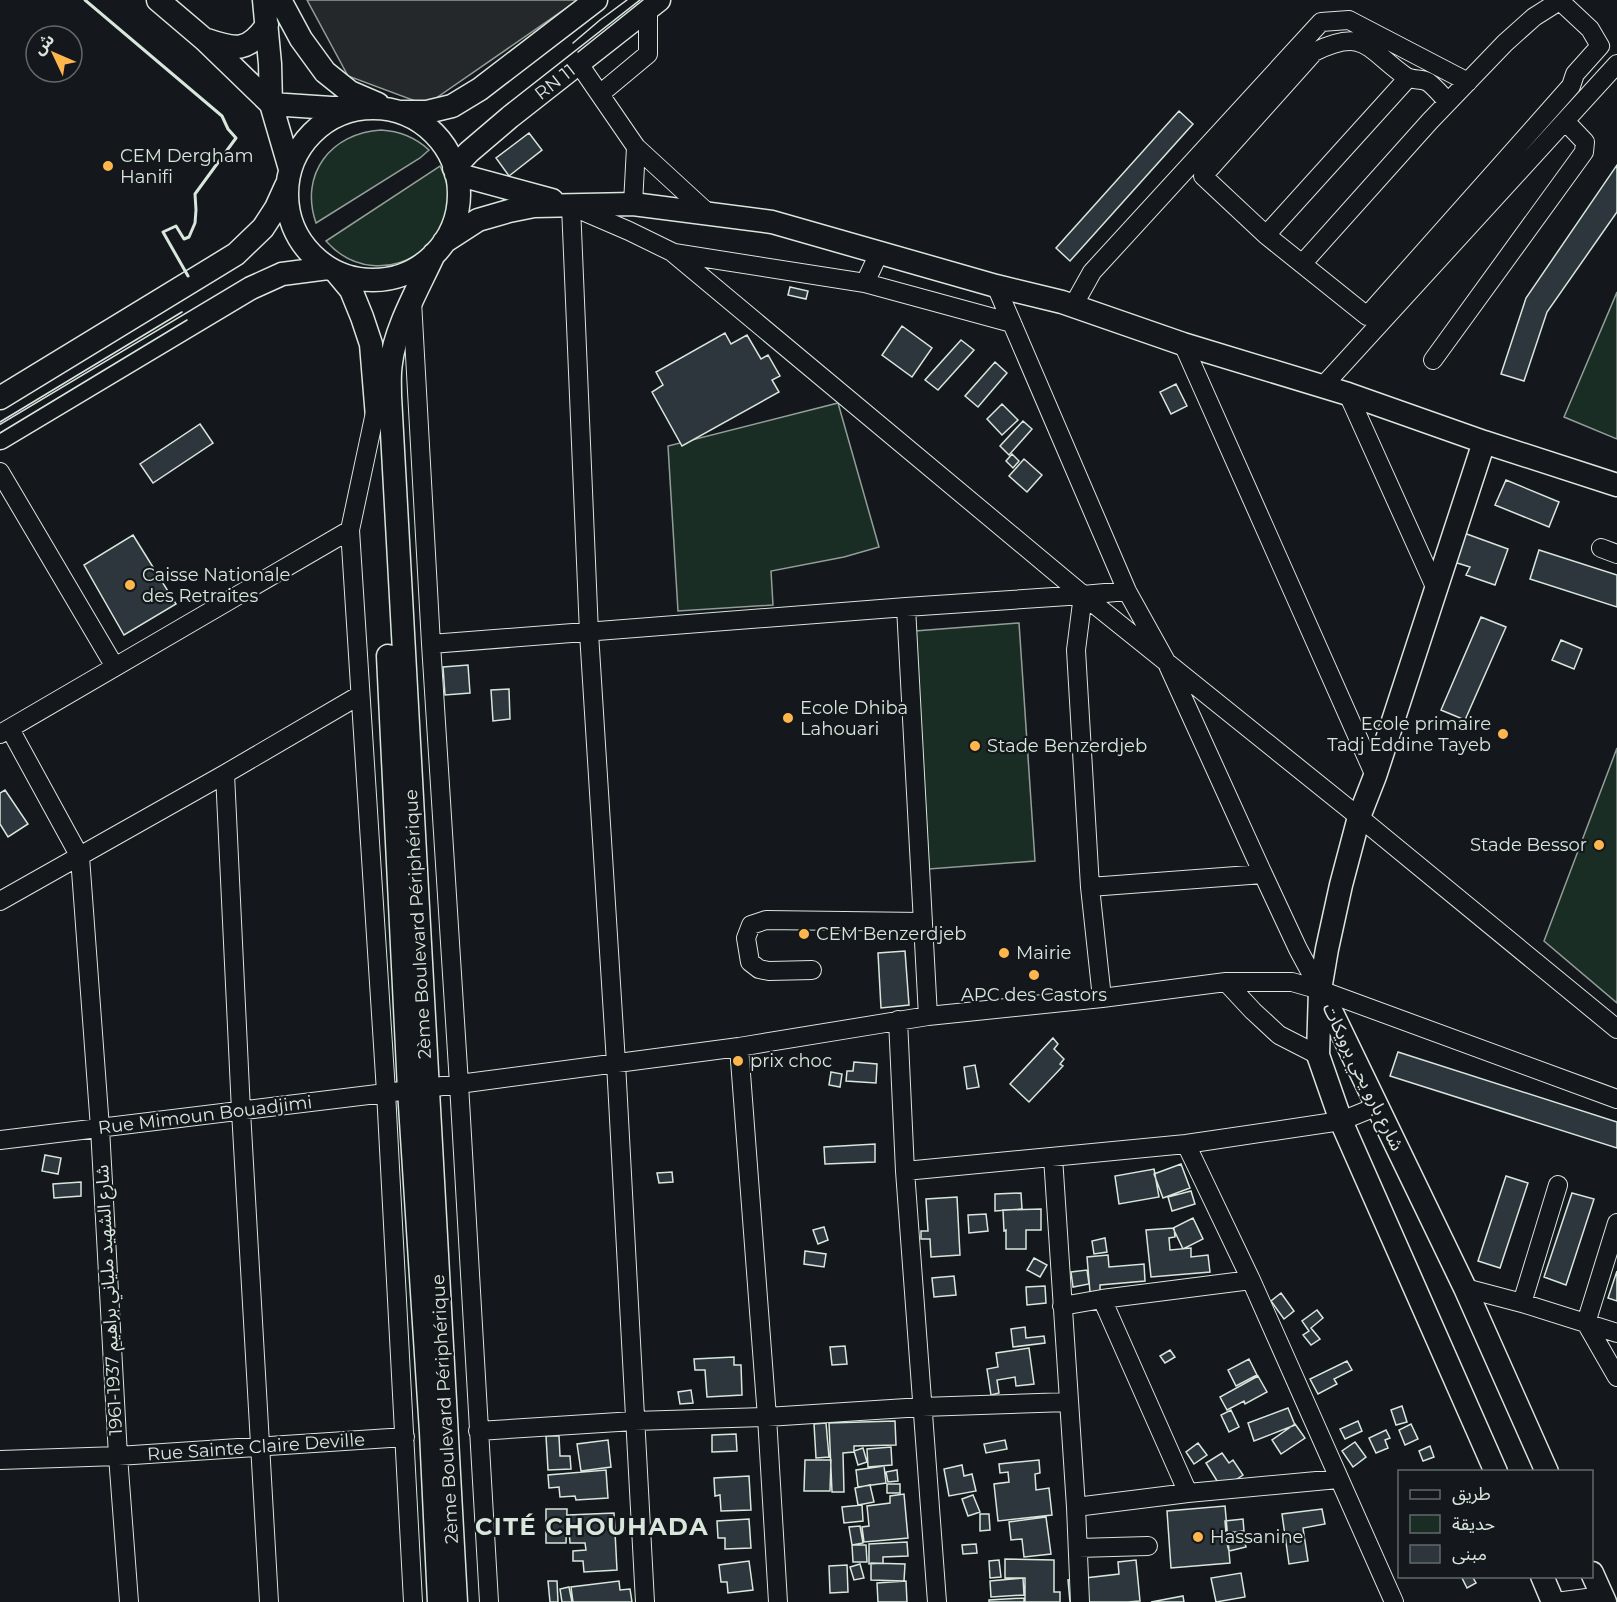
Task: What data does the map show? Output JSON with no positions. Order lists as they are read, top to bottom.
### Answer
{
  "streets": {
    "main road": ["RN 11", "2ème Boulevard Périphérique", "شارع بارو يحي برويكات"],
    "street": ["Rue Mimoun Bouadjimi", "شارع الشهيد ملياني براهيم 1937-1961", "Rue Sainte Claire Deville"]
  },
  "crossings": [
    ["RN 11", "2ème Boulevard Périphérique"],
    ["2ème Boulevard Périphérique", "Rue Mimoun Bouadjimi"],
    ["شارع بارو يحي برويكات", "Rue Mimoun Bouadjimi"],
    ["Rue Mimoun Bouadjimi", "شارع الشهيد ملياني براهيم 1937-1961"],
    ["شارع الشهيد ملياني براهيم 1937-1961", "Rue Sainte Claire Deville"]
  ],
  "districts": ["CITÉ CHOUHADA"],
  "places": [
    "CEM Dergham Hanifi",
    "Caisse Nationale des Retraites",
    "Ecole Dhiba Lahouari",
    "Ecole primaire Tadj Eddine Tayeb",
    "Stade Benzerdjeb",
    "Stade Bessor",
    "CEM Benzerdjeb",
    "Mairie",
    "APC des Castors",
    "prix choc",
    "Hassanine"
  ],
  "legend": ["طريق", "حديقة", "مبنى"],
  "north": "top left"
}
